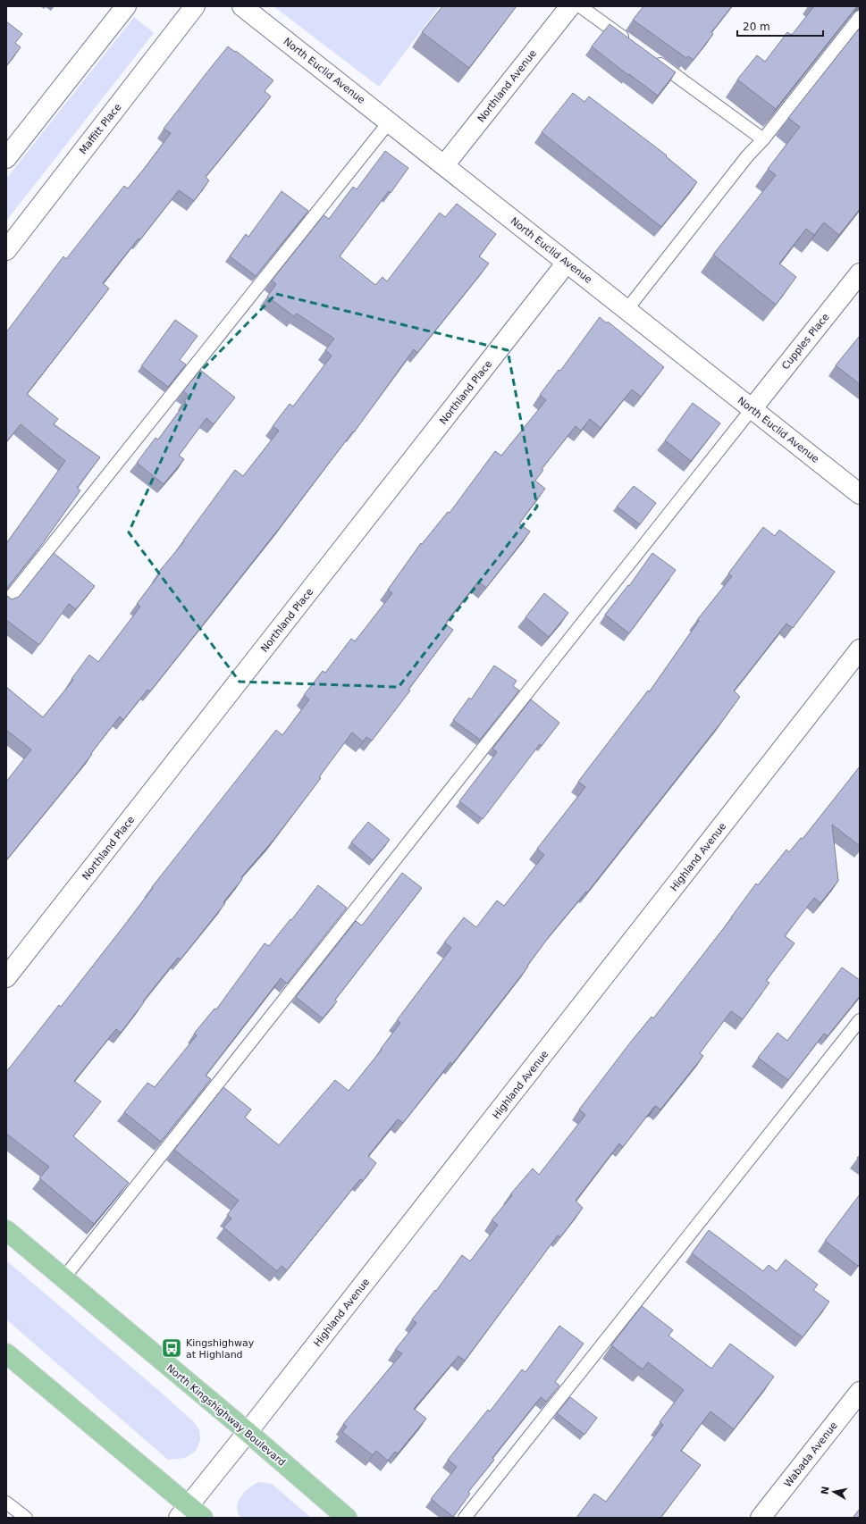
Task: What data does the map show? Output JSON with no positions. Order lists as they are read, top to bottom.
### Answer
{
  "streets": {
    "main road": ["North Kingshighway Boulevard"],
    "street": [
      "North Euclid Avenue",
      "Northland Avenue",
      "Maffitt Place",
      "Cupples Place",
      "Northland Place",
      "Highland Avenue",
      "Wabada Avenue"
    ]
  },
  "crossings": [
    ["North Euclid Avenue", "Northland Avenue"],
    ["North Euclid Avenue", "Cupples Place"],
    ["North Euclid Avenue", "Northland Place"],
    ["Highland Avenue", "North Kingshighway Boulevard"]
  ],
  "places": {
    "bus stop": ["Kingshighway at Highland"]
  },
  "scale_bar": "20 m",
  "north": "left"
}
